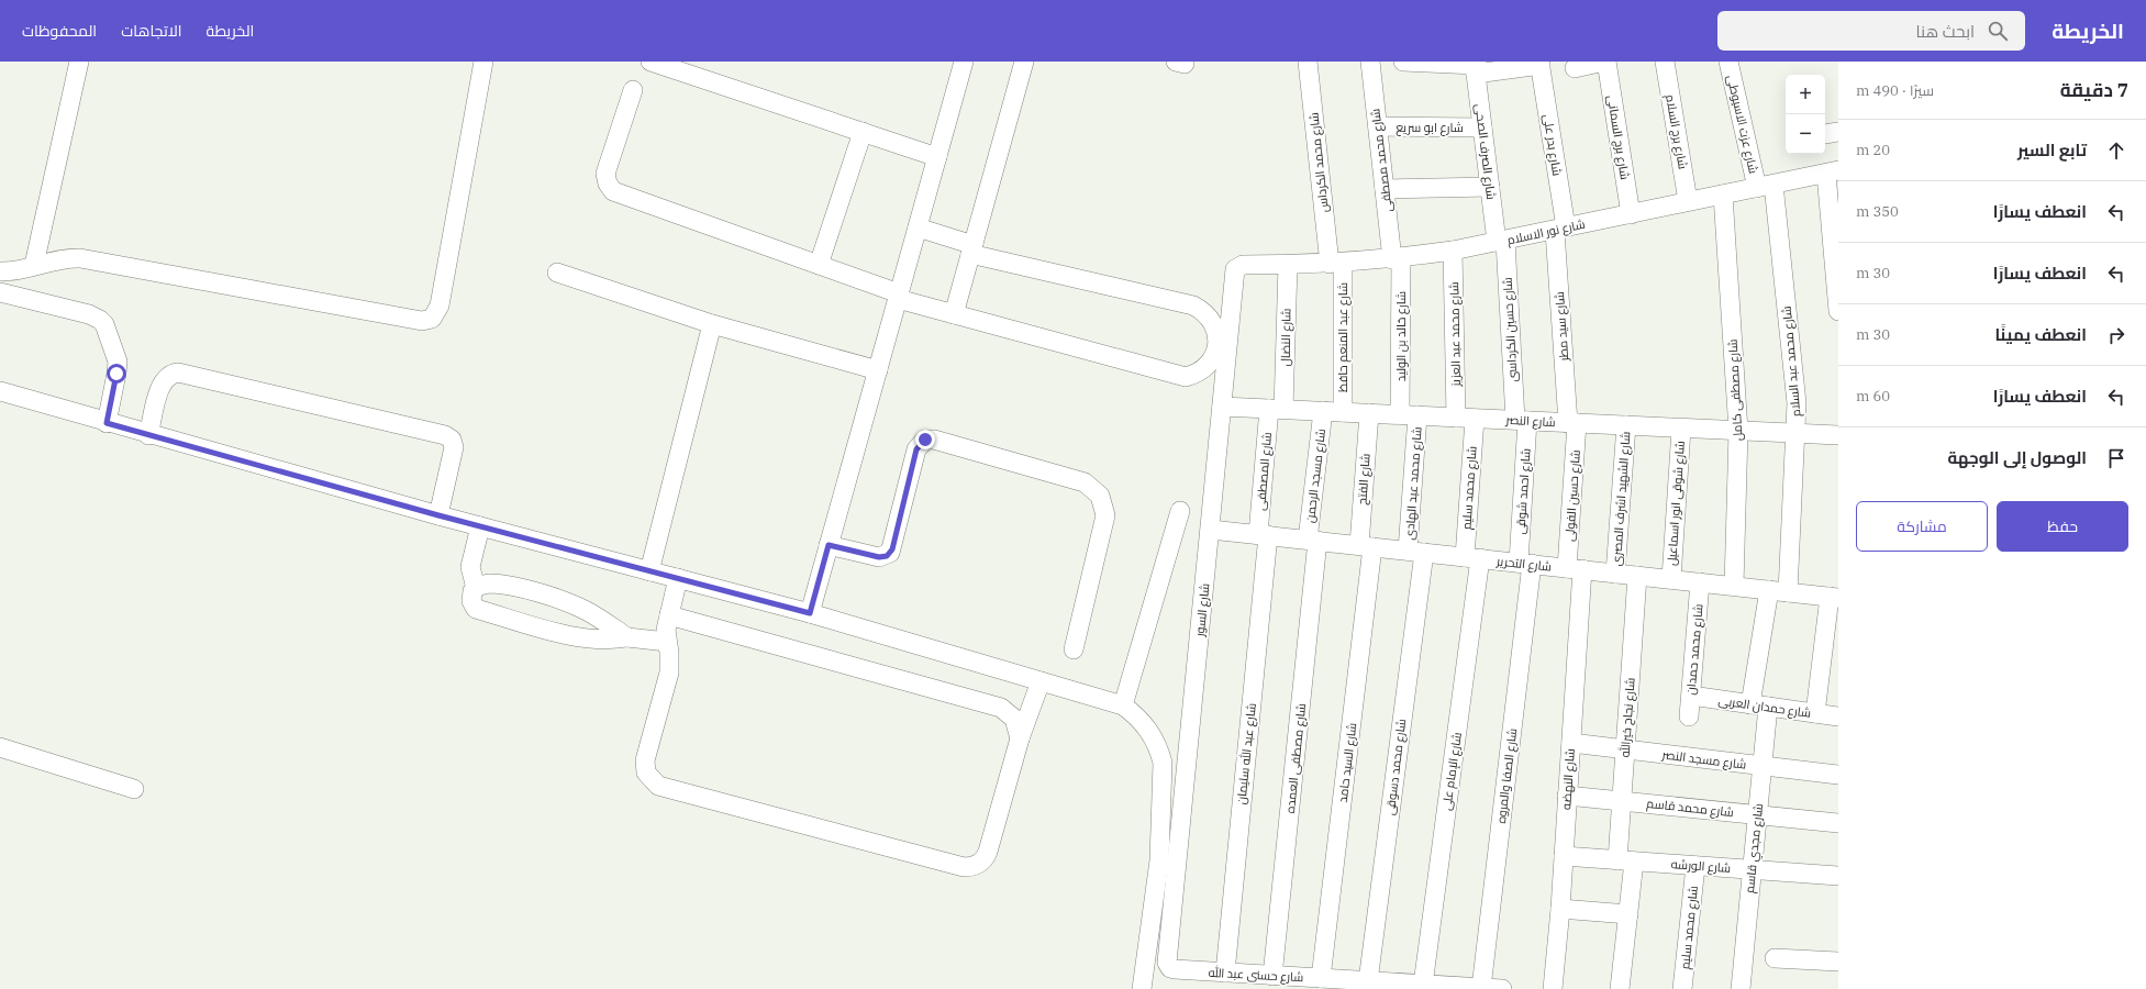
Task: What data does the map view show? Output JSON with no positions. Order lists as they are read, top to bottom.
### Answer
{
  "streets": {
    "street": [
      "شارع عزت الاسيوطى",
      "شارع ابو سريع",
      "شارع برج السلام",
      "شارع برج السمانى",
      "شارع بدر على",
      "شارع الصرف الصحى",
      "شارع محمد مصطفى",
      "شارع محمد الكرداس",
      "شارع نور الاسلام",
      "شارع سيد مطر",
      "شارع حسين الكرداسى",
      "شارع محمد عبد العزيز",
      "شارع خالد بن الوليد",
      "شارع النضال",
      "شارع عبد المنعم حافظ",
      "شارع محمد عبد السلام",
      "شارع مصطفى كامل",
      "شارع النصر",
      "شارع المصطفى",
      "شارع مسجد الرحمن",
      "شارع الفتح",
      "شارع محمد عبد الهادى",
      "شارع محمد سليم",
      "شارع احمد شوقى",
      "شارع حسين الفولى",
      "شارع الشهيد اشرف المصرى",
      "شارع شوقى انور اسماعيل",
      "شارع التحرير",
      "شارع السور",
      "شارع محمد حمدان",
      "شارع حمدان العربى",
      "شارع نجاح خيرالله",
      "شارع عبد الله سليمان",
      "شارع مصطفى العمده",
      "شارع مسجد النصر",
      "شارع السيد حامد",
      "شارع محمد دسوقى",
      "شارع الإمام على",
      "شارع الصفا والمروه",
      "شارع النهضه",
      "شارع محمد قاسم",
      "شارع مجدي قاسم",
      "شارع الورشه",
      "شارع حسنى عبد الله"
    ]
  },
  "crossings": [
    ["شارع عزت الاسيوطى", "شارع نور الاسلام"],
    ["شارع عزت الاسيوطى", "شارع محمد عبد السلام"],
    ["شارع ابو سريع", "شارع الصرف الصحى"],
    ["شارع ابو سريع", "شارع محمد مصطفى"],
    ["شارع برج السلام", "شارع نور الاسلام"],
    ["شارع برج السمانى", "شارع نور الاسلام"],
    ["شارع بدر على", "شارع نور الاسلام"],
    ["شارع بدر على", "شارع سيد مطر"],
    ["شارع الصرف الصحى", "شارع نور الاسلام"],
    ["شارع الصرف الصحى", "شارع حسين الكرداسى"],
    ["شارع محمد مصطفى", "شارع نور الاسلام"],
    ["شارع محمد مصطفى", "شارع خالد بن الوليد"],
    ["شارع محمد الكرداس", "شارع نور الاسلام"],
    ["شارع محمد الكرداس", "شارع عبد المنعم حافظ"],
    ["شارع نور الاسلام", "شارع سيد مطر"],
    ["شارع نور الاسلام", "شارع حسين الكرداسى"],
    ["شارع نور الاسلام", "شارع محمد عبد العزيز"],
    ["شارع نور الاسلام", "شارع خالد بن الوليد"],
    ["شارع نور الاسلام", "شارع النضال"],
    ["شارع نور الاسلام", "شارع عبد المنعم حافظ"],
    ["شارع نور الاسلام", "شارع محمد عبد السلام"],
    ["شارع نور الاسلام", "شارع مصطفى كامل"],
    ["شارع نور الاسلام", "شارع السور"],
    ["شارع سيد مطر", "شارع النصر"],
    ["شارع سيد مطر", "شارع حسين الفولى"],
    ["شارع حسين الكرداسى", "شارع النصر"],
    ["شارع حسين الكرداسى", "شارع احمد شوقى"],
    ["شارع محمد عبد العزيز", "شارع النصر"],
    ["شارع محمد عبد العزيز", "شارع محمد سليم"],
    ["شارع خالد بن الوليد", "شارع النصر"],
    ["شارع خالد بن الوليد", "شارع محمد عبد الهادى"],
    ["شارع النضال", "شارع النصر"],
    ["شارع النضال", "شارع المصطفى"],
    ["شارع عبد المنعم حافظ", "شارع النصر"],
    ["شارع محمد عبد السلام", "شارع النصر"],
    ["شارع محمد عبد السلام", "شارع التحرير"],
    ["شارع مصطفى كامل", "شارع النصر"],
    ["شارع مصطفى كامل", "شارع التحرير"],
    ["شارع النصر", "شارع المصطفى"],
    ["شارع النصر", "شارع مسجد الرحمن"],
    ["شارع النصر", "شارع الفتح"],
    ["شارع النصر", "شارع محمد عبد الهادى"],
    ["شارع النصر", "شارع محمد سليم"],
    ["شارع النصر", "شارع احمد شوقى"],
    ["شارع النصر", "شارع حسين الفولى"],
    ["شارع النصر", "شارع الشهيد اشرف المصرى"],
    ["شارع النصر", "شارع شوقى انور اسماعيل"],
    ["شارع النصر", "شارع السور"],
    ["شارع المصطفى", "شارع التحرير"],
    ["شارع المصطفى", "شارع عبد الله سليمان"],
    ["شارع مسجد الرحمن", "شارع التحرير"],
    ["شارع مسجد الرحمن", "شارع مصطفى العمده"],
    ["شارع الفتح", "شارع التحرير"],
    ["شارع الفتح", "شارع السيد حامد"],
    ["شارع محمد عبد الهادى", "شارع التحرير"],
    ["شارع محمد عبد الهادى", "شارع محمد دسوقى"],
    ["شارع محمد سليم", "شارع التحرير"],
    ["شارع محمد سليم", "شارع الإمام على"],
    ["شارع محمد سليم", "شارع الورشه"],
    ["شارع احمد شوقى", "شارع التحرير"],
    ["شارع احمد شوقى", "شارع الصفا والمروه"],
    ["شارع حسين الفولى", "شارع التحرير"],
    ["شارع حسين الفولى", "شارع النهضه"],
    ["شارع الشهيد اشرف المصرى", "شارع التحرير"],
    ["شارع شوقى انور اسماعيل", "شارع التحرير"],
    ["شارع التحرير", "شارع السور"],
    ["شارع التحرير", "شارع محمد حمدان"],
    ["شارع التحرير", "شارع نجاح خيرالله"],
    ["شارع التحرير", "شارع عبد الله سليمان"],
    ["شارع التحرير", "شارع مصطفى العمده"],
    ["شارع التحرير", "شارع السيد حامد"],
    ["شارع التحرير", "شارع محمد دسوقى"],
    ["شارع التحرير", "شارع الإمام على"],
    ["شارع التحرير", "شارع الصفا والمروه"],
    ["شارع التحرير", "شارع النهضه"],
    ["شارع التحرير", "شارع مجدي قاسم"],
    ["شارع السور", "شارع حسنى عبد الله"],
    ["شارع محمد حمدان", "شارع حمدان العربى"],
    ["شارع حمدان العربى", "شارع مجدي قاسم"],
    ["شارع نجاح خيرالله", "شارع مسجد النصر"],
    ["شارع نجاح خيرالله", "شارع محمد قاسم"],
    ["شارع نجاح خيرالله", "شارع الورشه"],
    ["شارع عبد الله سليمان", "شارع حسنى عبد الله"],
    ["شارع مصطفى العمده", "شارع حسنى عبد الله"],
    ["شارع مسجد النصر", "شارع النهضه"],
    ["شارع مسجد النصر", "شارع مجدي قاسم"],
    ["شارع السيد حامد", "شارع حسنى عبد الله"],
    ["شارع محمد دسوقى", "شارع حسنى عبد الله"],
    ["شارع الإمام على", "شارع حسنى عبد الله"],
    ["شارع الصفا والمروه", "شارع حسنى عبد الله"],
    ["شارع النهضه", "شارع محمد قاسم"],
    ["شارع النهضه", "شارع الورشه"],
    ["شارع محمد قاسم", "شارع مجدي قاسم"],
    ["شارع مجدي قاسم", "شارع الورشه"]
  ],
  "page": {
    "header": "الخريطة",
    "search": "ابحث هنا",
    "nav": ["الخريطة", "الاتجاهات", "المحفوظات"],
    "heading": ["7 دقيقة", "سيرًا · 490 m"],
    "map_buttons": ["+", "−"],
    "list": [
      ["تابع السير", "20 m"],
      ["انعطف يسارًا", "350 m"],
      ["انعطف يسارًا", "30 m"],
      ["انعطف يمينًا", "30 m"],
      ["انعطف يسارًا", "60 m"],
      "الوصول إلى الوجهة"
    ],
    "buttons": ["حفظ", "مشاركة"]
  }
}
